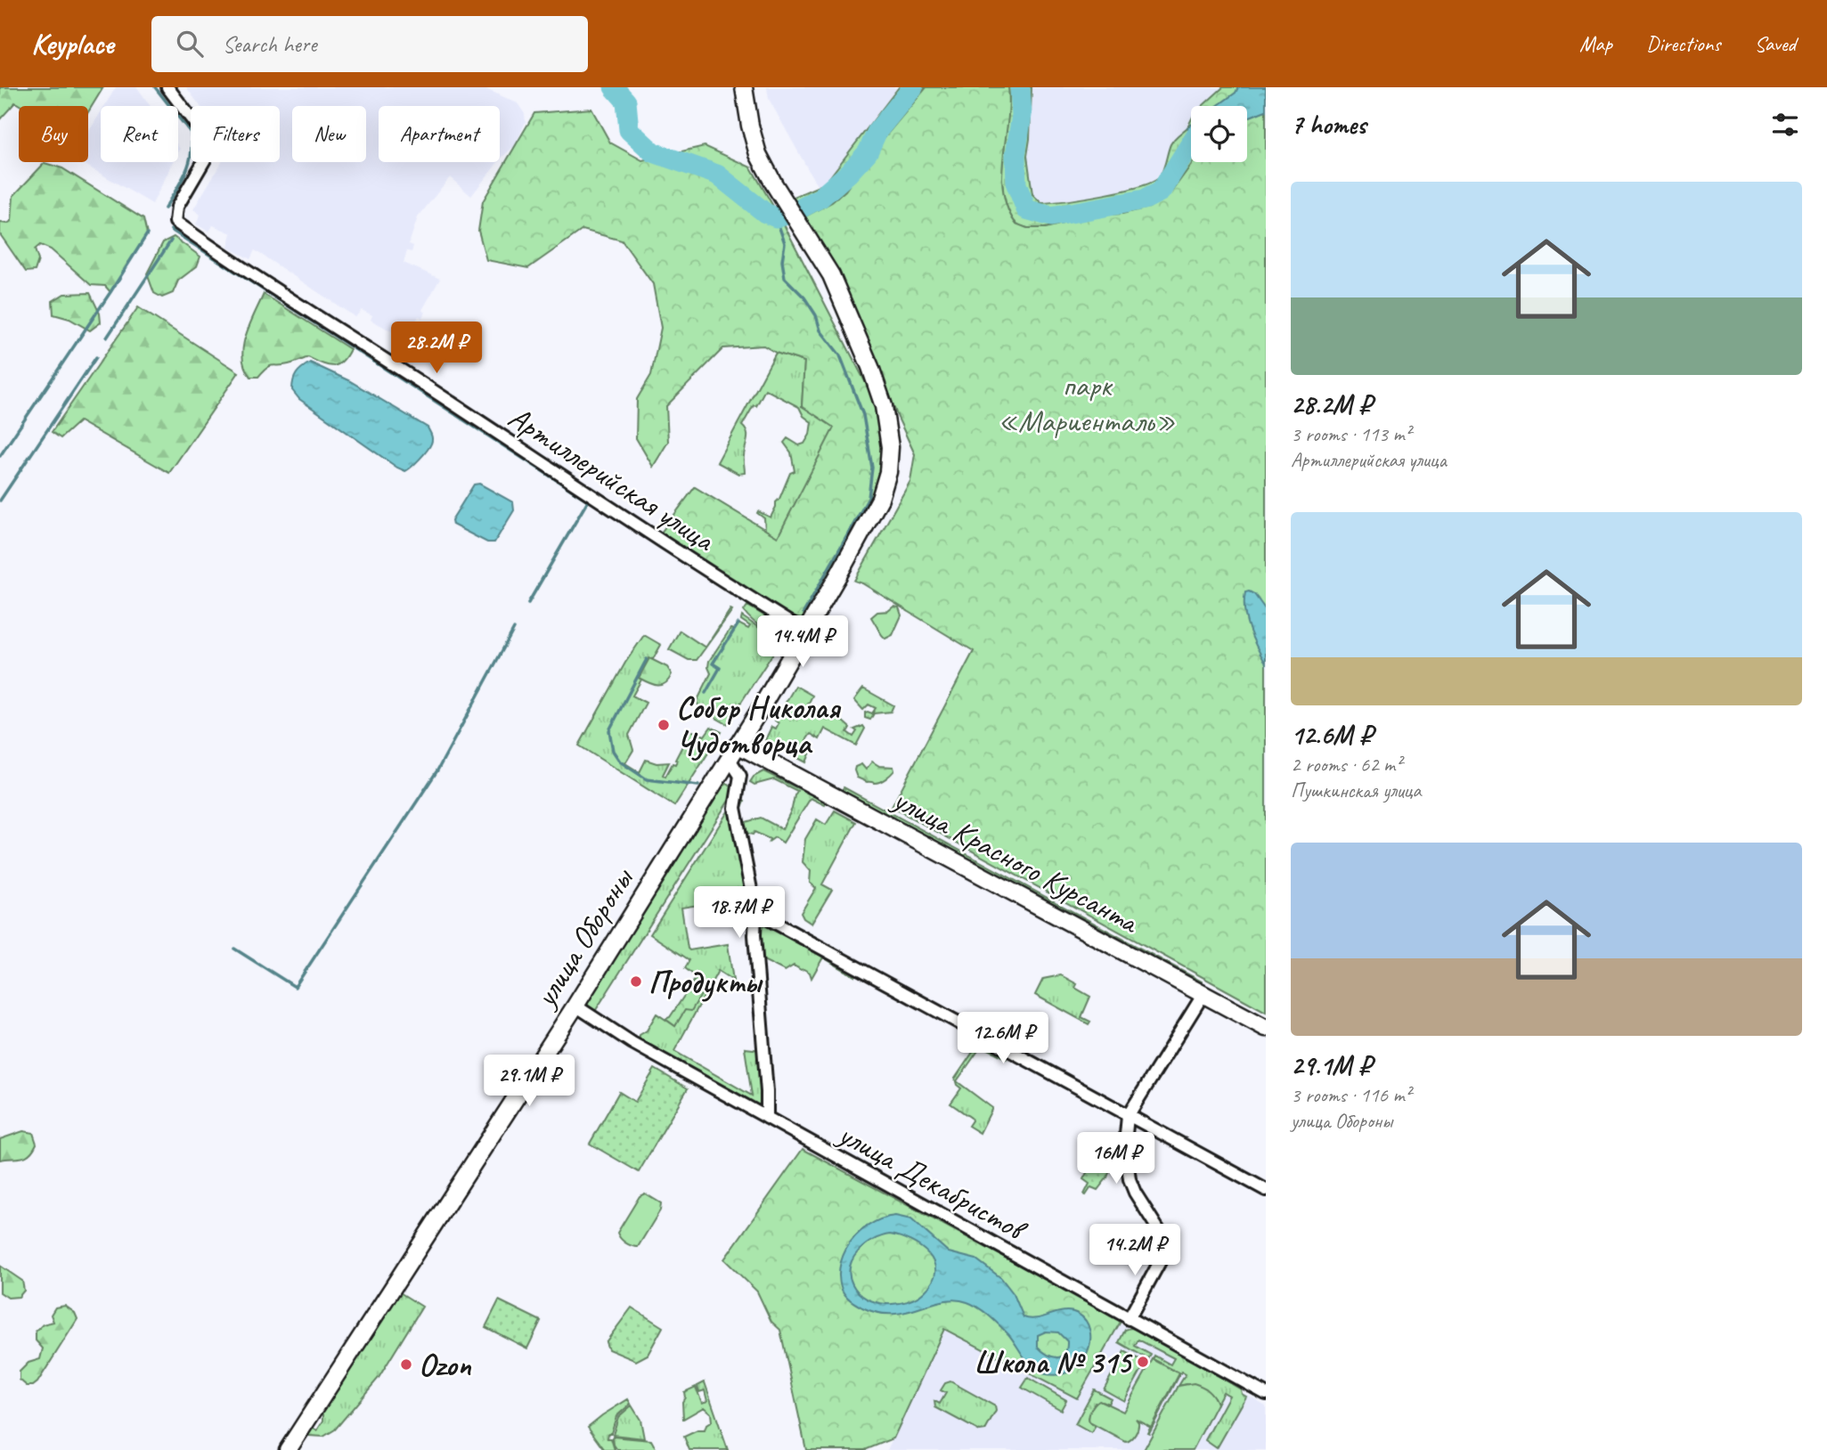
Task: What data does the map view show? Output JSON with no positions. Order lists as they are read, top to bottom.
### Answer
{
  "streets": {
    "street": [
      "Артиллерийская улица",
      "улица Красного Курсанта",
      "улица Обороны",
      "улица Декабристов"
    ]
  },
  "crossings": [
    ["Артиллерийская улица", "улица Обороны"],
    ["улица Красного Курсанта", "улица Обороны"],
    ["улица Обороны", "улица Декабристов"]
  ],
  "parks": ["парк «Мариенталь»"],
  "places": [
    "Собор Николая Чудотворца",
    "Продукты",
    "Школа № 315",
    "Ozon"
  ],
  "page": {
    "header": "Keyplace",
    "search": "Search here",
    "nav": ["Map", "Directions", "Saved"],
    "heading": "7 homes",
    "chip": [
      "Buy",
      "Rent",
      "Filters",
      "New",
      "Apartment"
    ],
    "list": [
      {
        "name": "28.2M ₽",
        "note": "3 rooms · 113 m² · Артиллерийская улица"
      },
      {
        "name": "12.6M ₽",
        "note": "2 rooms · 62 m² · Пушкинская улица"
      },
      {
        "name": "29.1M ₽",
        "note": "3 rooms · 116 m² · улица Обороны"
      }
    ],
    "price": [
      "28.2M ₽",
      "14.4M ₽",
      "18.7M ₽",
      "12.6M ₽",
      "29.1M ₽",
      "16M ₽",
      "14.2M ₽"
    ]
  }
}
